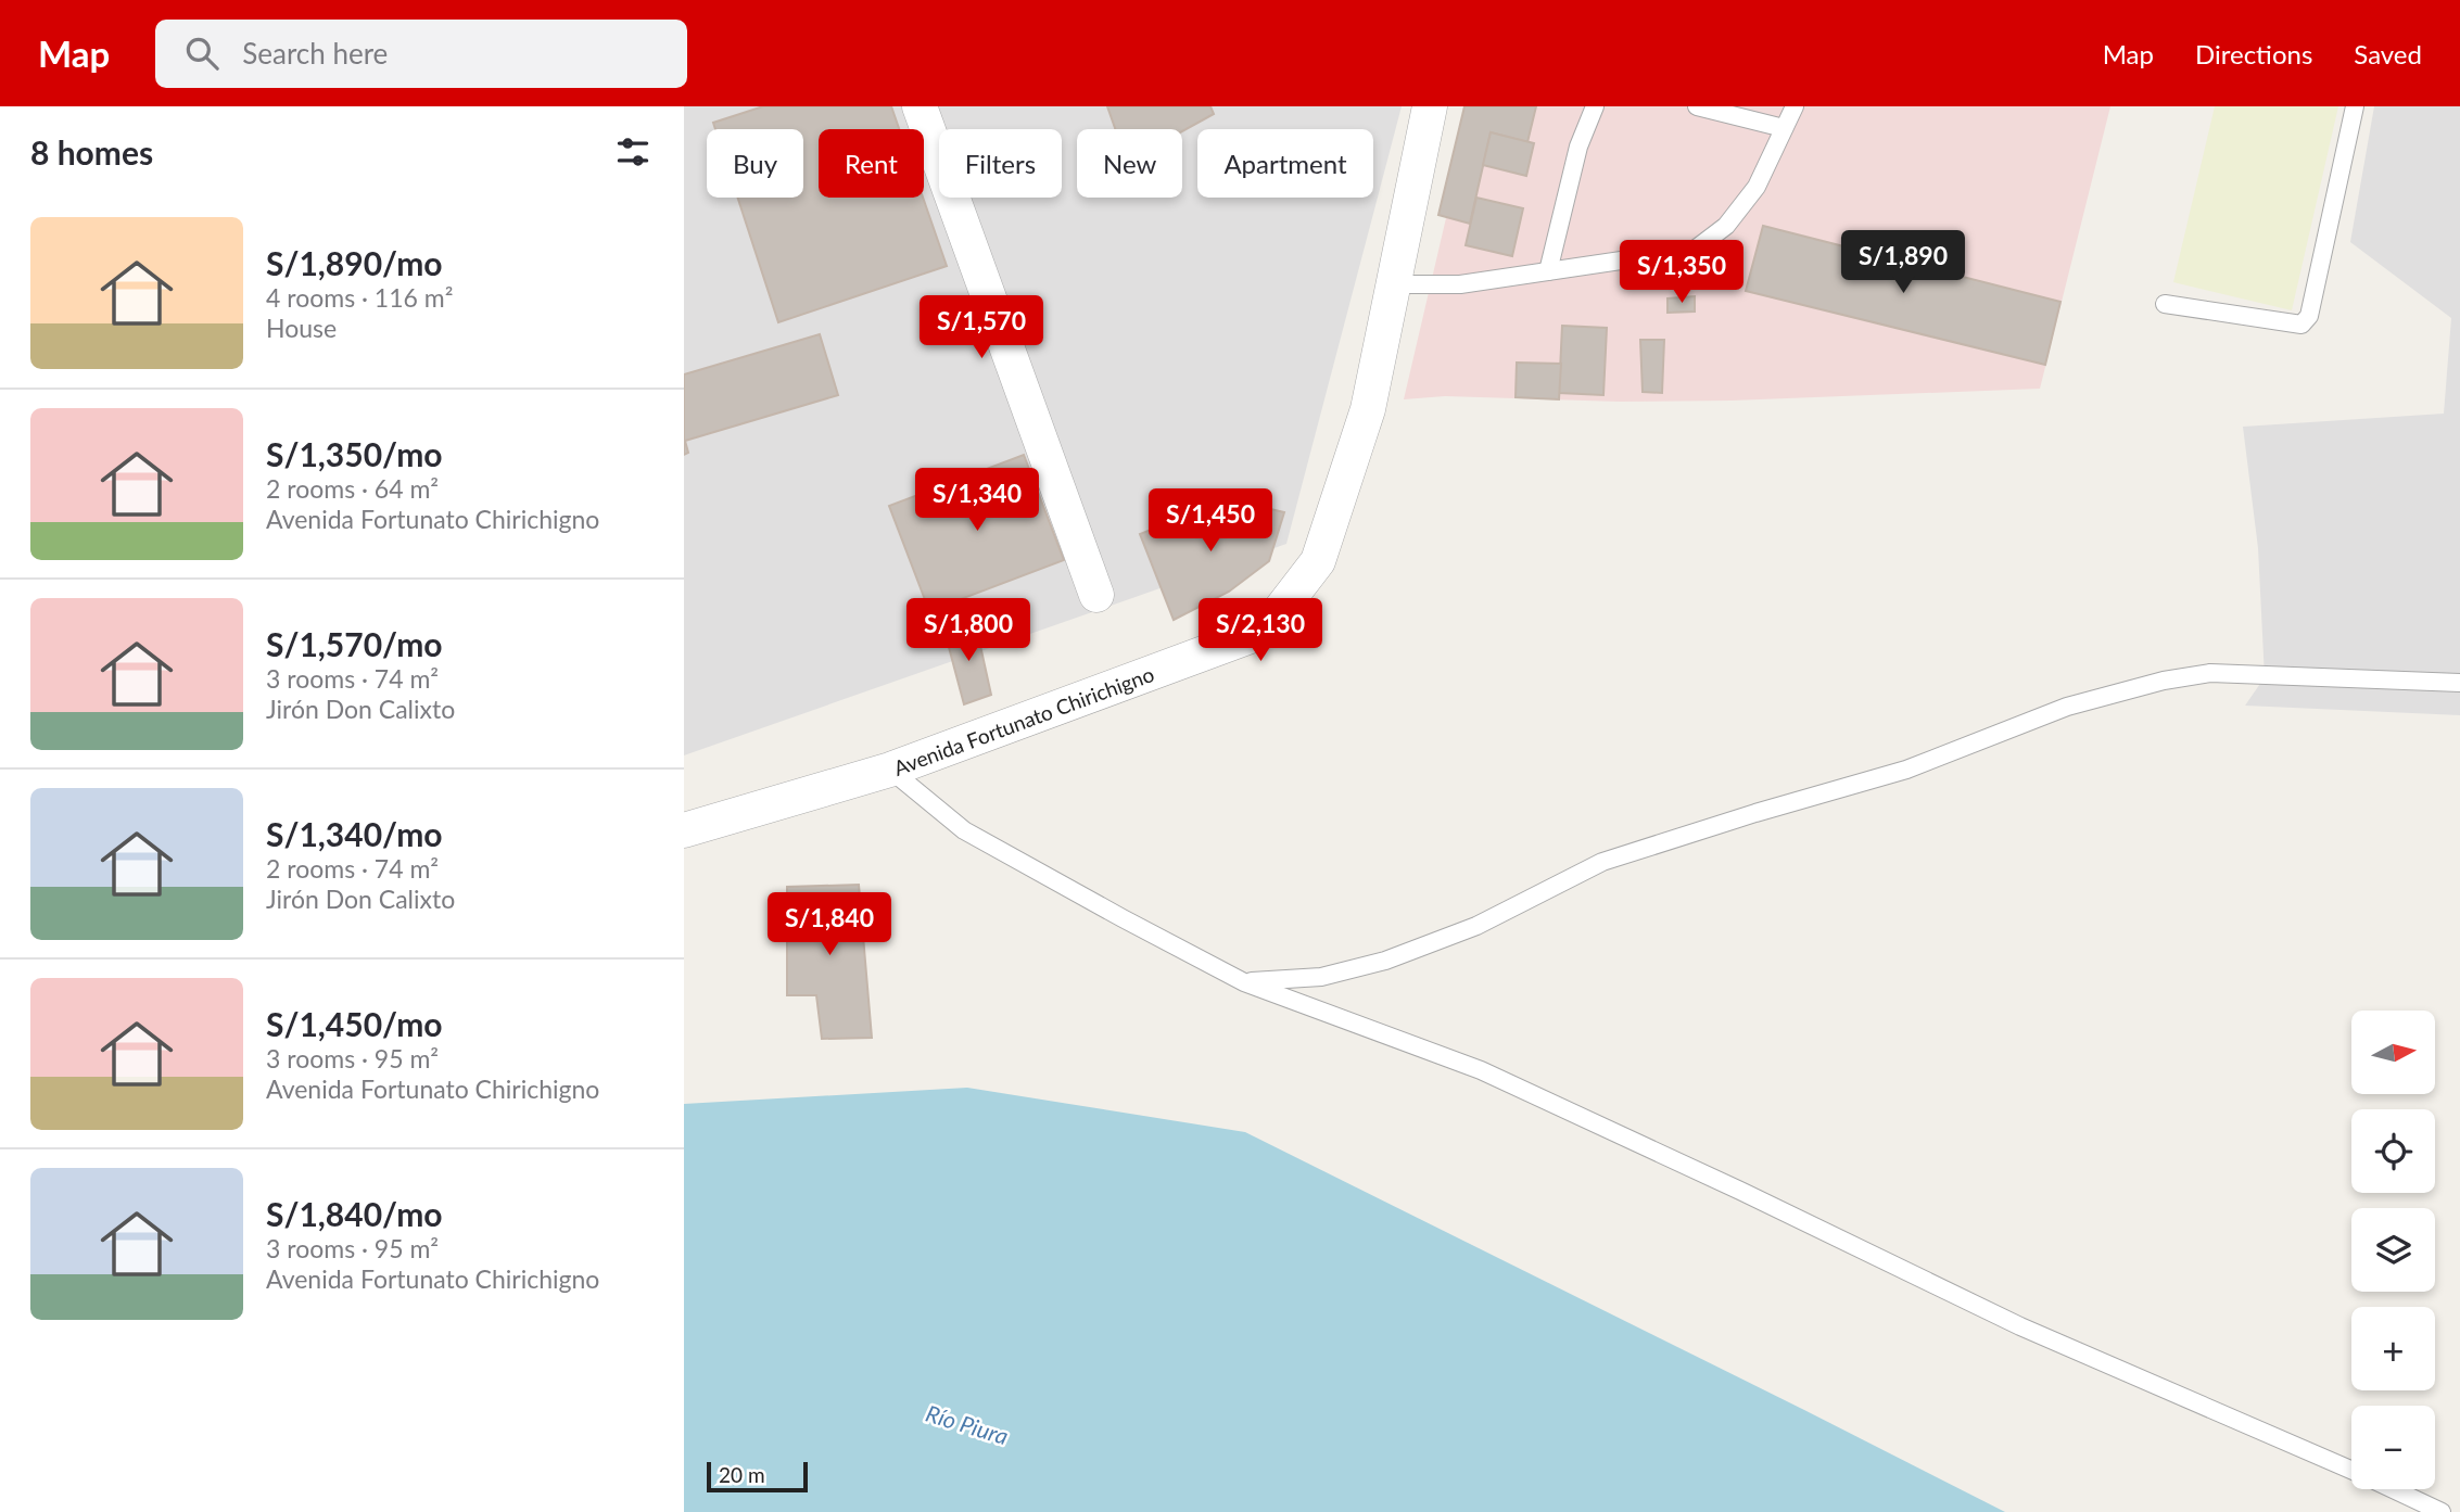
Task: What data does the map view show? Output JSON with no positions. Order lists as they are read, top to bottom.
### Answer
{
  "streets": {
    "street": ["Avenida Fortunato Chirichigno"]
  },
  "water": ["Río Piura"],
  "scale_bar": "20 m",
  "north": "right",
  "page": {
    "header": "Map",
    "search": "Search here",
    "nav": ["Map", "Directions", "Saved"],
    "heading": "8 homes",
    "chip": [
      "Buy",
      "Rent",
      "Filters",
      "New",
      "Apartment"
    ],
    "list": [
      {
        "name": "S/1,890/mo",
        "note": "4 rooms · 116 m² · House"
      },
      {
        "name": "S/1,350/mo",
        "note": "2 rooms · 64 m² · Avenida Fortunato Chirichigno"
      },
      {
        "name": "S/1,570/mo",
        "note": "3 rooms · 74 m² · Jirón Don Calixto"
      },
      {
        "name": "S/1,340/mo",
        "note": "2 rooms · 74 m² · Jirón Don Calixto"
      },
      {
        "name": "S/1,450/mo",
        "note": "3 rooms · 95 m² · Avenida Fortunato Chirichigno"
      },
      {
        "name": "S/1,840/mo",
        "note": "3 rooms · 95 m² · Avenida Fortunato Chirichigno"
      }
    ],
    "price": [
      "S/1,890",
      "S/1,350",
      "S/1,570",
      "S/1,340",
      "S/1,450",
      "S/1,800",
      "S/2,130",
      "S/1,840"
    ],
    "map_buttons": ["+", "−"],
    "scale": "20 m"
  }
}
